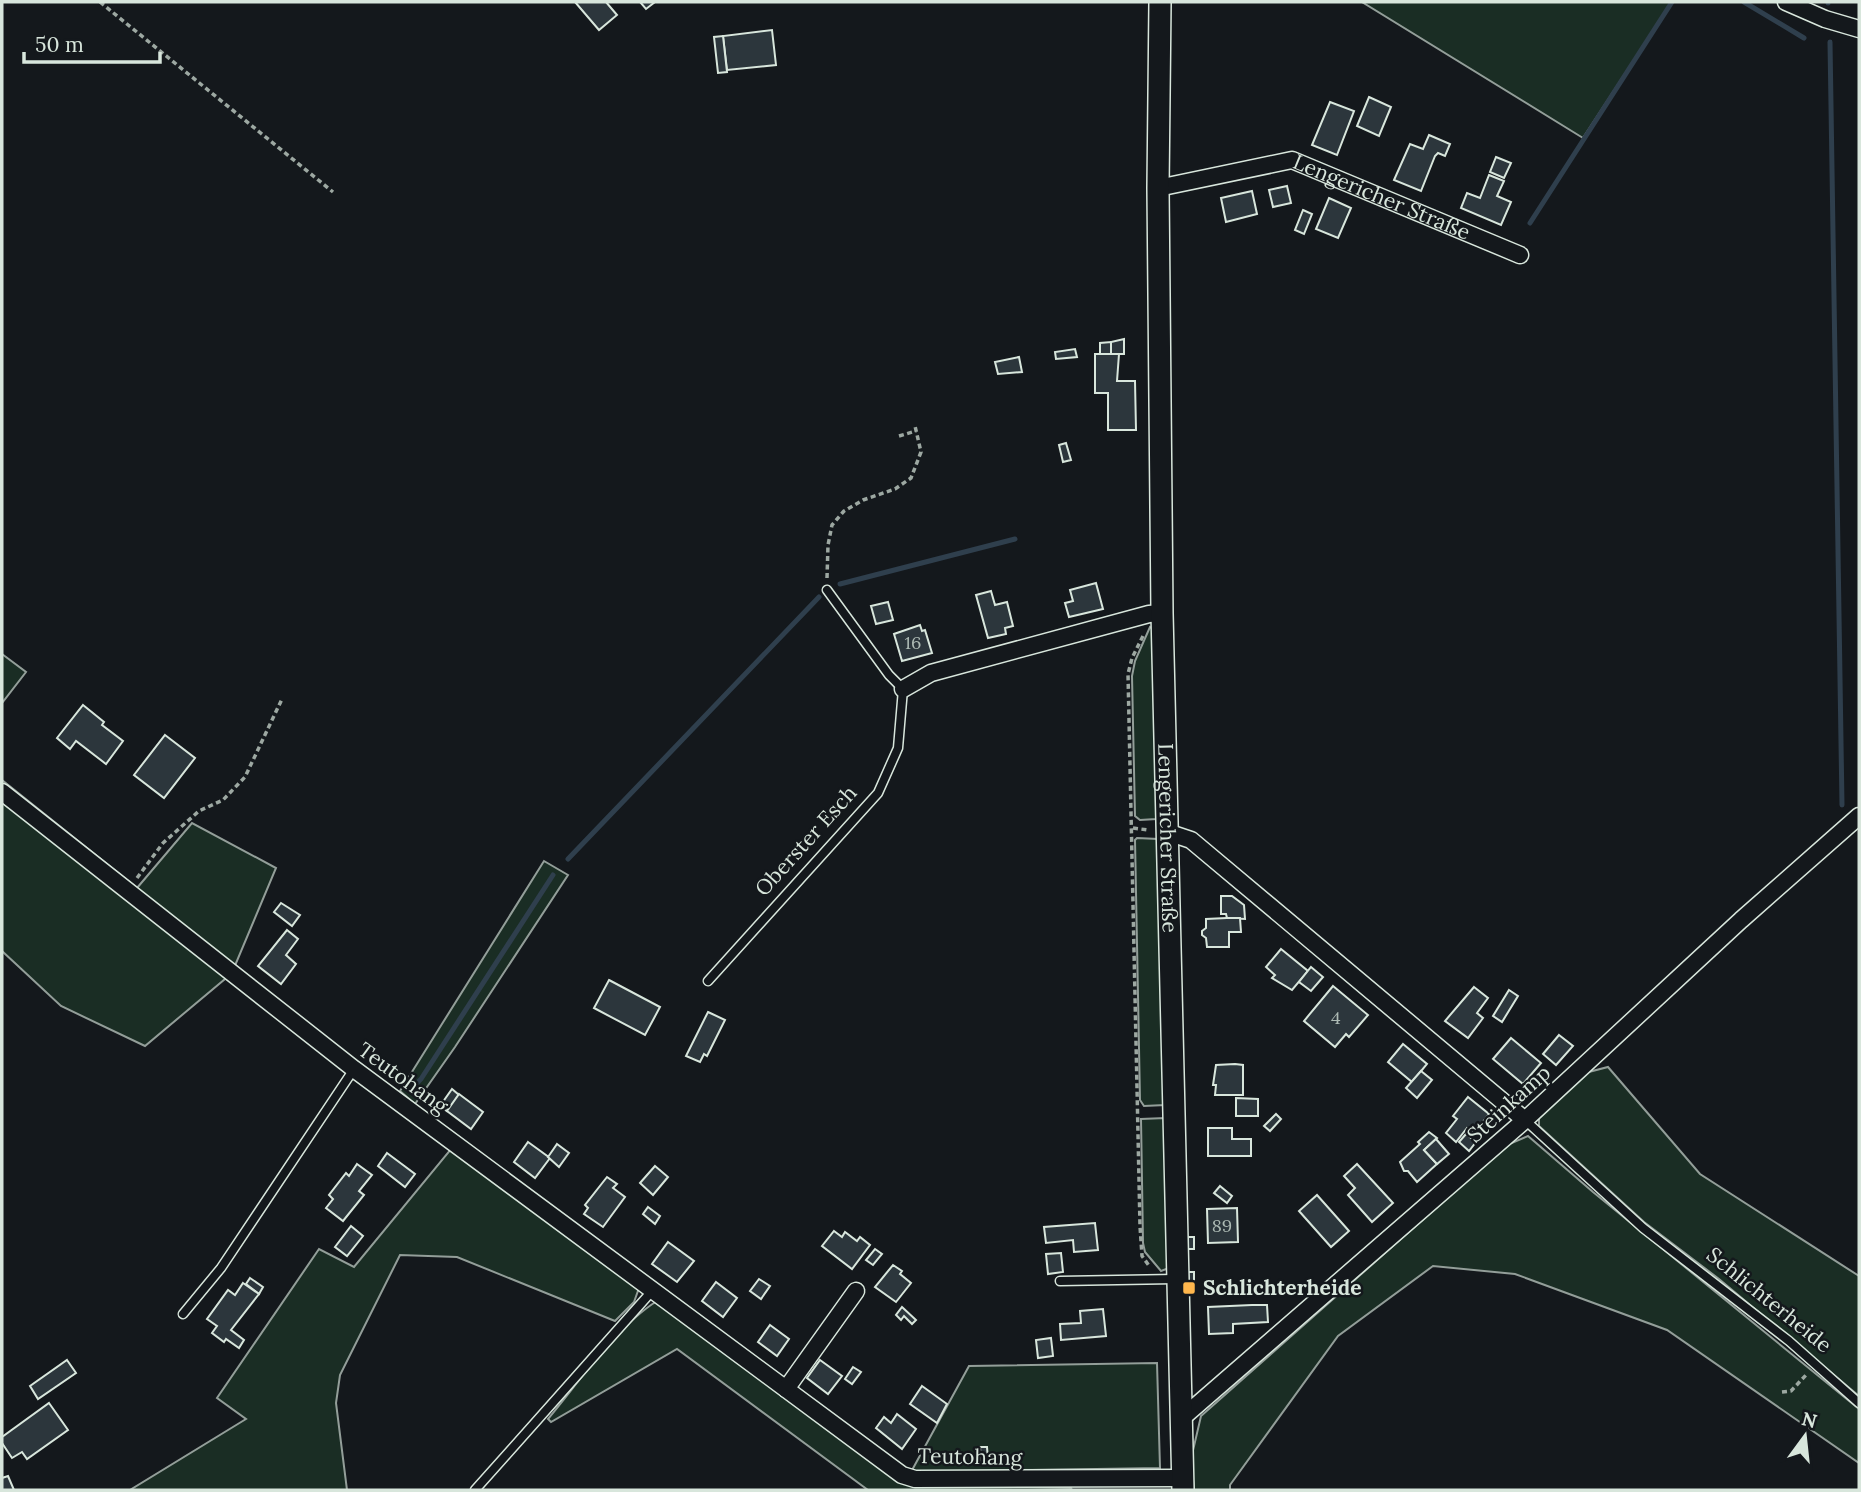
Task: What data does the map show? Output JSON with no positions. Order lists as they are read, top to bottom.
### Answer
{
  "streets": {
    "street": [
      "Lengericher Straße",
      "Teutohang",
      "Steinkamp",
      "Schlichterheide"
    ],
    "lane": ["Oberster Esch"]
  },
  "crossings": [
    ["Lengericher Straße", "Teutohang"],
    ["Lengericher Straße", "Steinkamp"],
    ["Lengericher Straße", "Schlichterheide"],
    ["Steinkamp", "Schlichterheide"]
  ],
  "places": {
    "transit": ["Schlichterheide"]
  },
  "house_numbers": ["16", "4", "89"],
  "scale_bar": "50 m",
  "north": "top"
}
